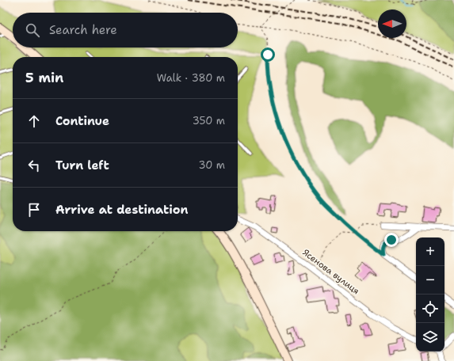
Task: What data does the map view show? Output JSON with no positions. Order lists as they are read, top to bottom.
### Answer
{
  "streets": {
    "street": ["Ясенова вулиця"]
  },
  "north": "left",
  "page": {
    "search": "Search here",
    "heading": ["5 min", "Walk · 380 m"],
    "list": [
      ["Continue", "350 m"],
      ["Turn left", "30 m"],
      "Arrive at destination"
    ],
    "map_buttons": ["+", "−"]
  }
}
